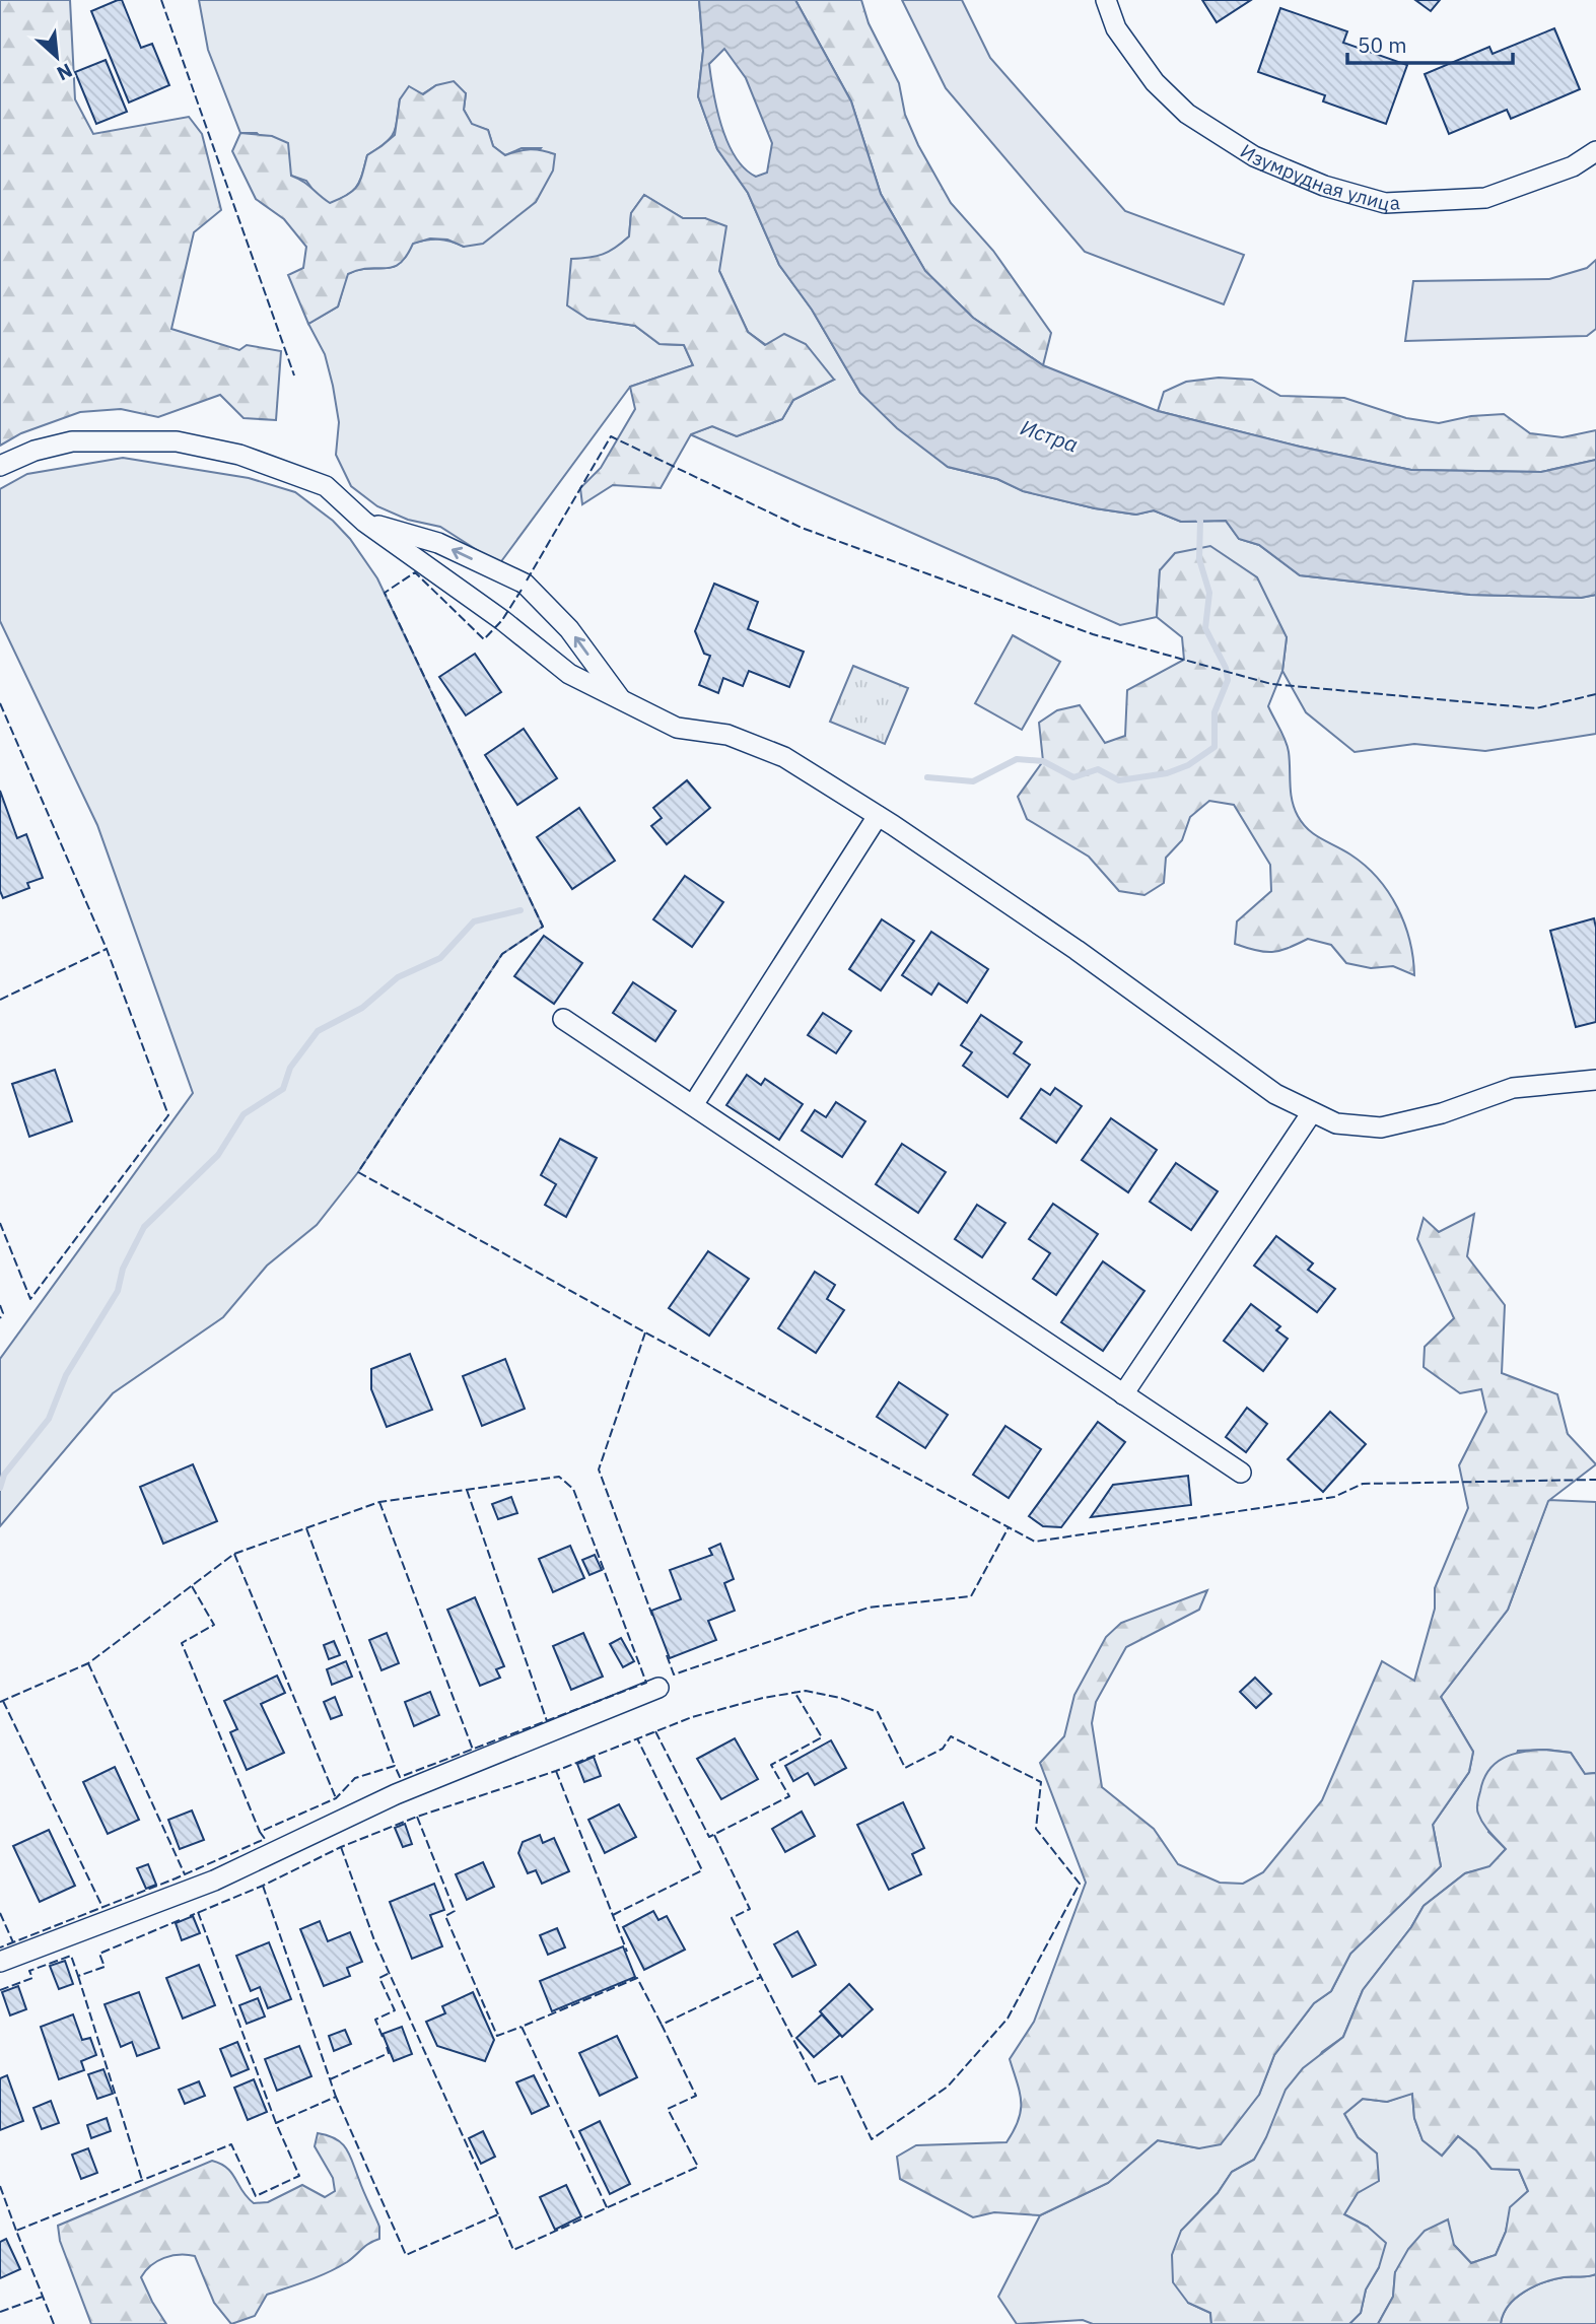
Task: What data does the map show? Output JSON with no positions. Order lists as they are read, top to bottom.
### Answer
{
  "streets": {
    "street": ["Изумрудная улица"]
  },
  "water": ["Истра"],
  "scale_bar": "50 m",
  "north": "bottom right"
}
